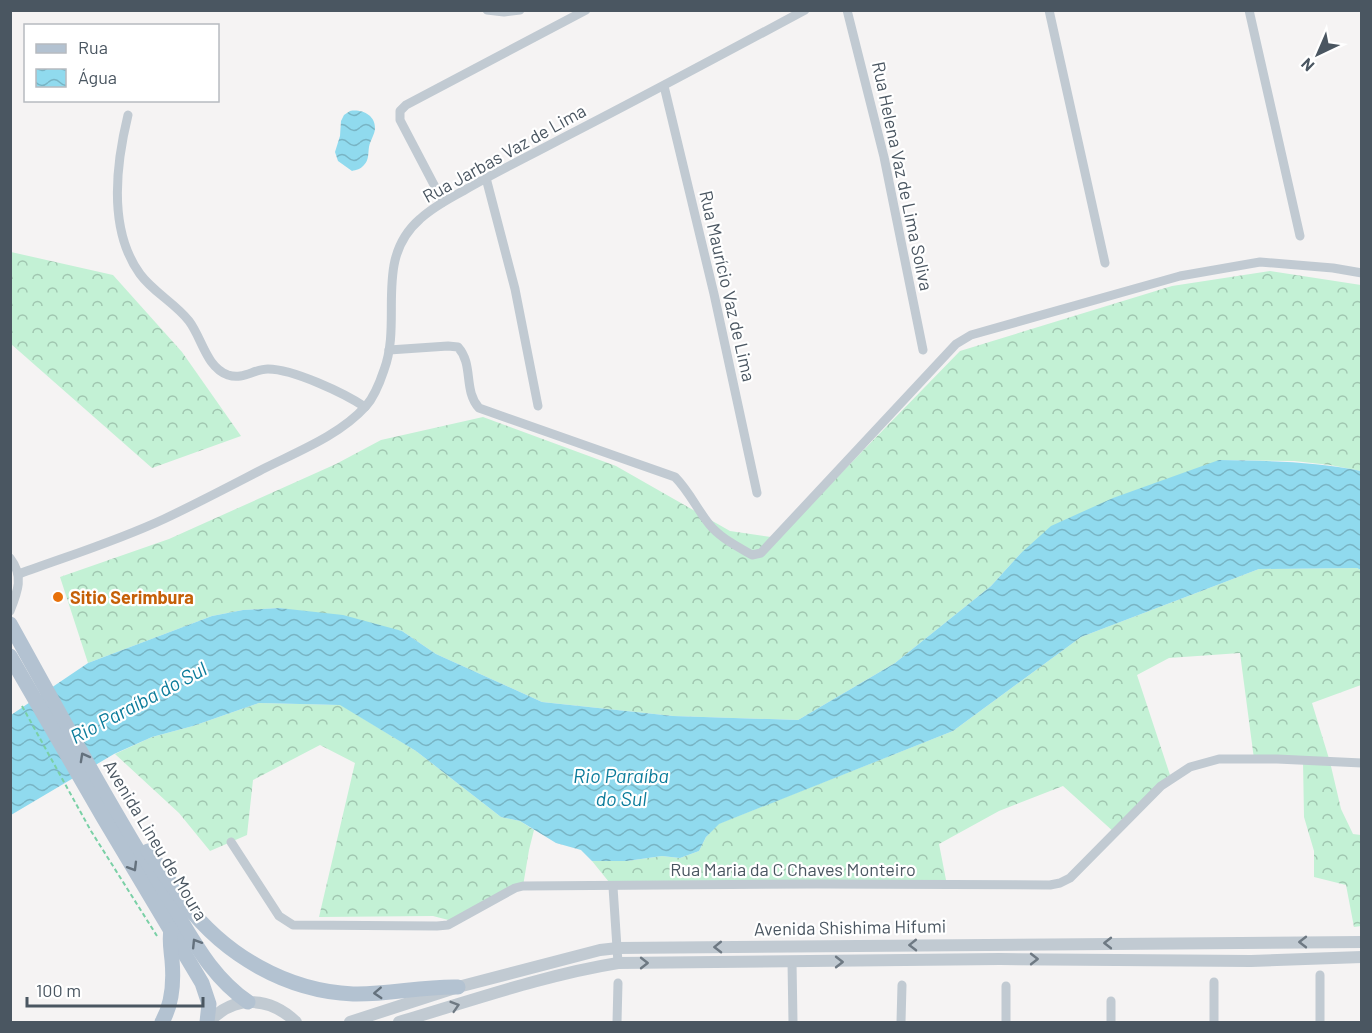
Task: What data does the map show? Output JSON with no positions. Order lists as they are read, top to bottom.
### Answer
{
  "streets": {
    "main road": ["Avenida Lineu de Moura"],
    "street": [
      "Rua Jarbas Vaz de Lima",
      "Rua Helena Vaz de Lima Soliva",
      "Rua Maurício Vaz de Lima",
      "Rua Maria da C Chaves Monteiro",
      "Avenida Shishima Hifumi"
    ]
  },
  "crossings": [
    ["Rua Jarbas Vaz de Lima", "Rua Maurício Vaz de Lima"]
  ],
  "water": ["Rio Paraíba do Sul"],
  "places": ["Sitio Serimbura"],
  "legend": ["Rua", "Água"],
  "scale_bar": "100 m",
  "north": "bottom left"
}
